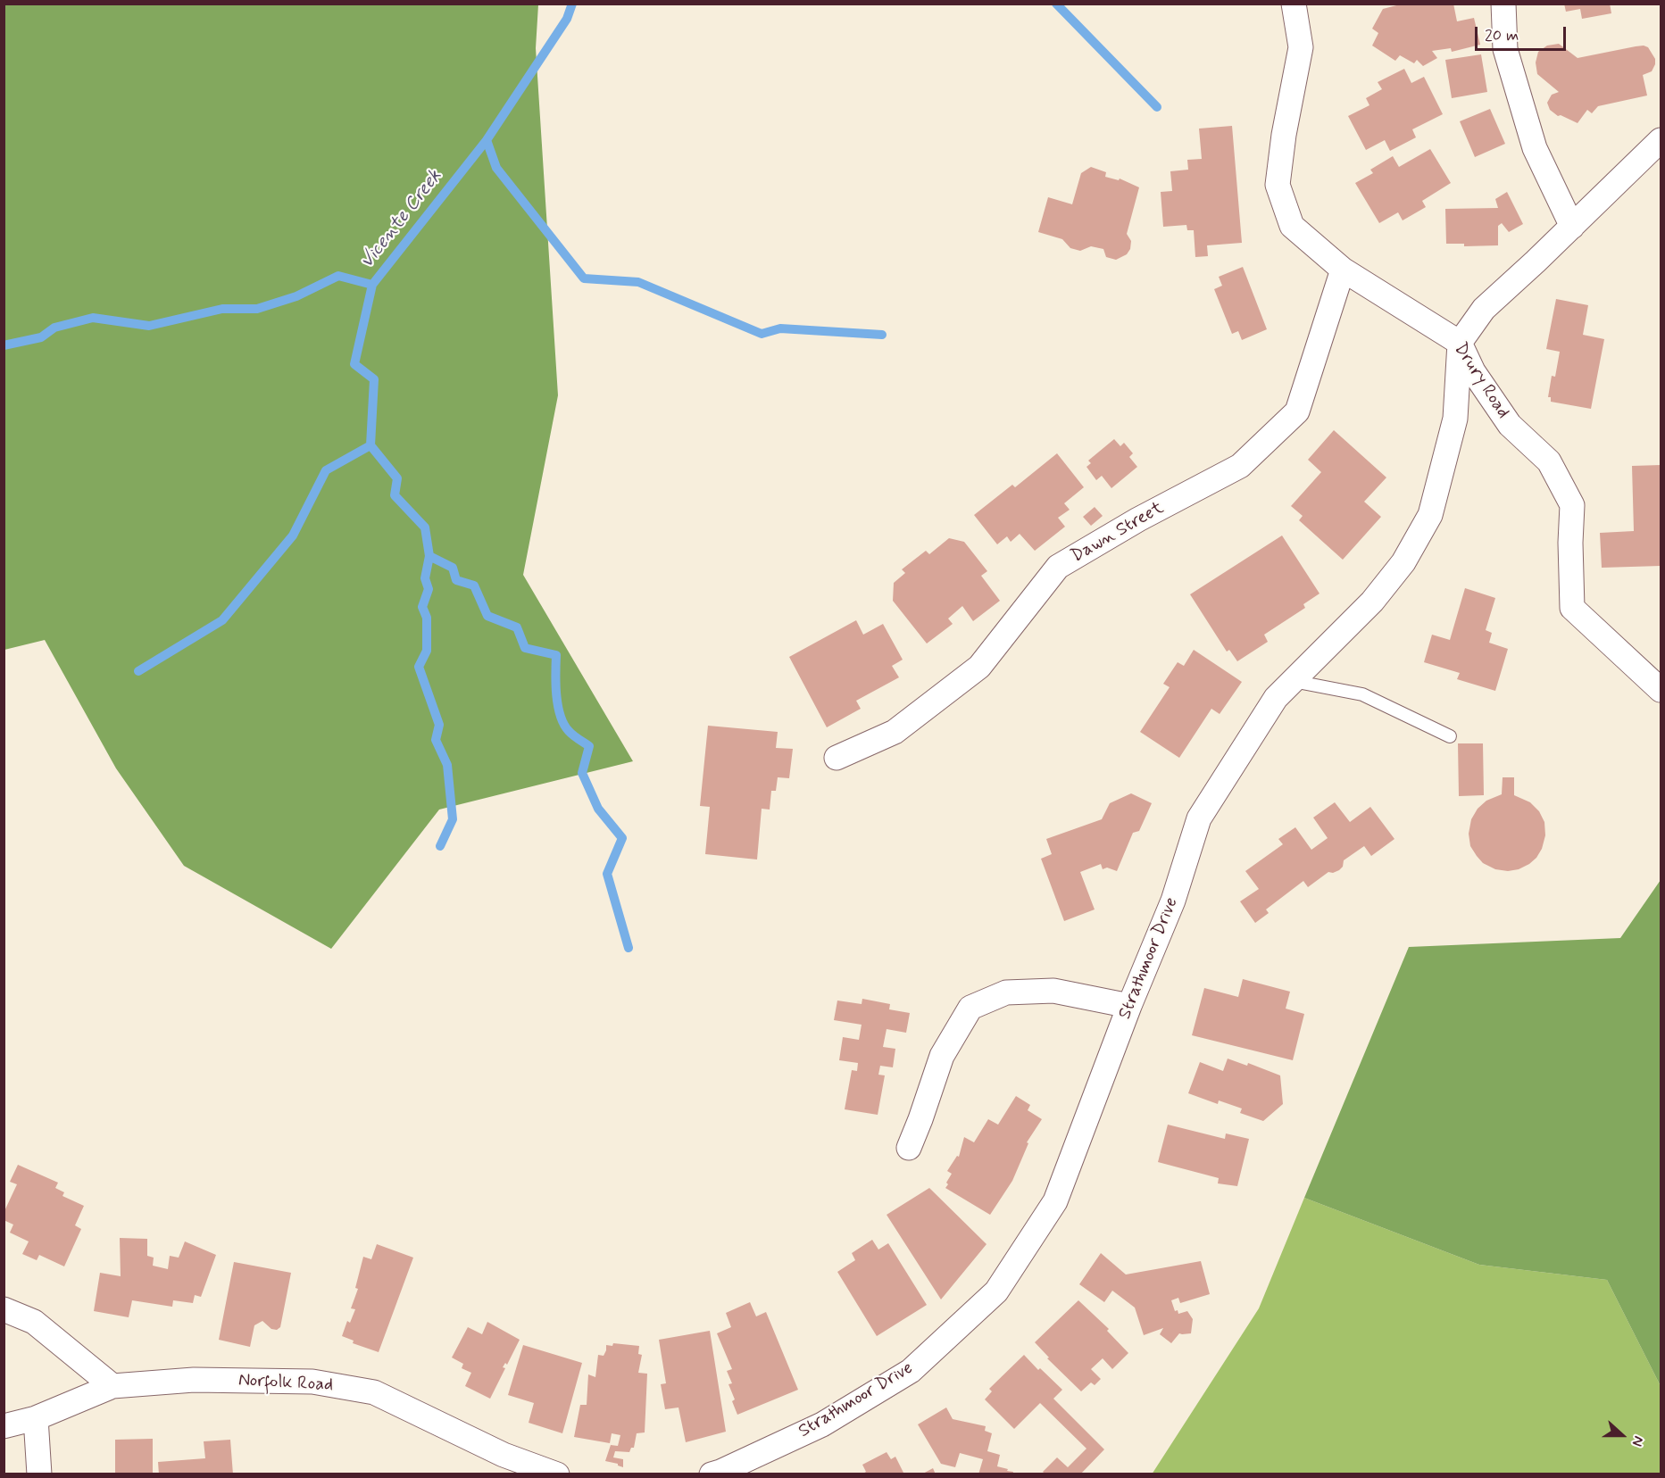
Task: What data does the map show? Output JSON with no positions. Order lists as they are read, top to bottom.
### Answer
{
  "streets": {
    "street": [
      "Drury Road",
      "Dawn Street",
      "Strathmoor Drive",
      "Norfolk Road"
    ]
  },
  "crossings": [
    ["Drury Road", "Dawn Street"],
    ["Drury Road", "Strathmoor Drive"]
  ],
  "water": ["Vicente Creek"],
  "scale_bar": "20 m",
  "north": "right"
}
